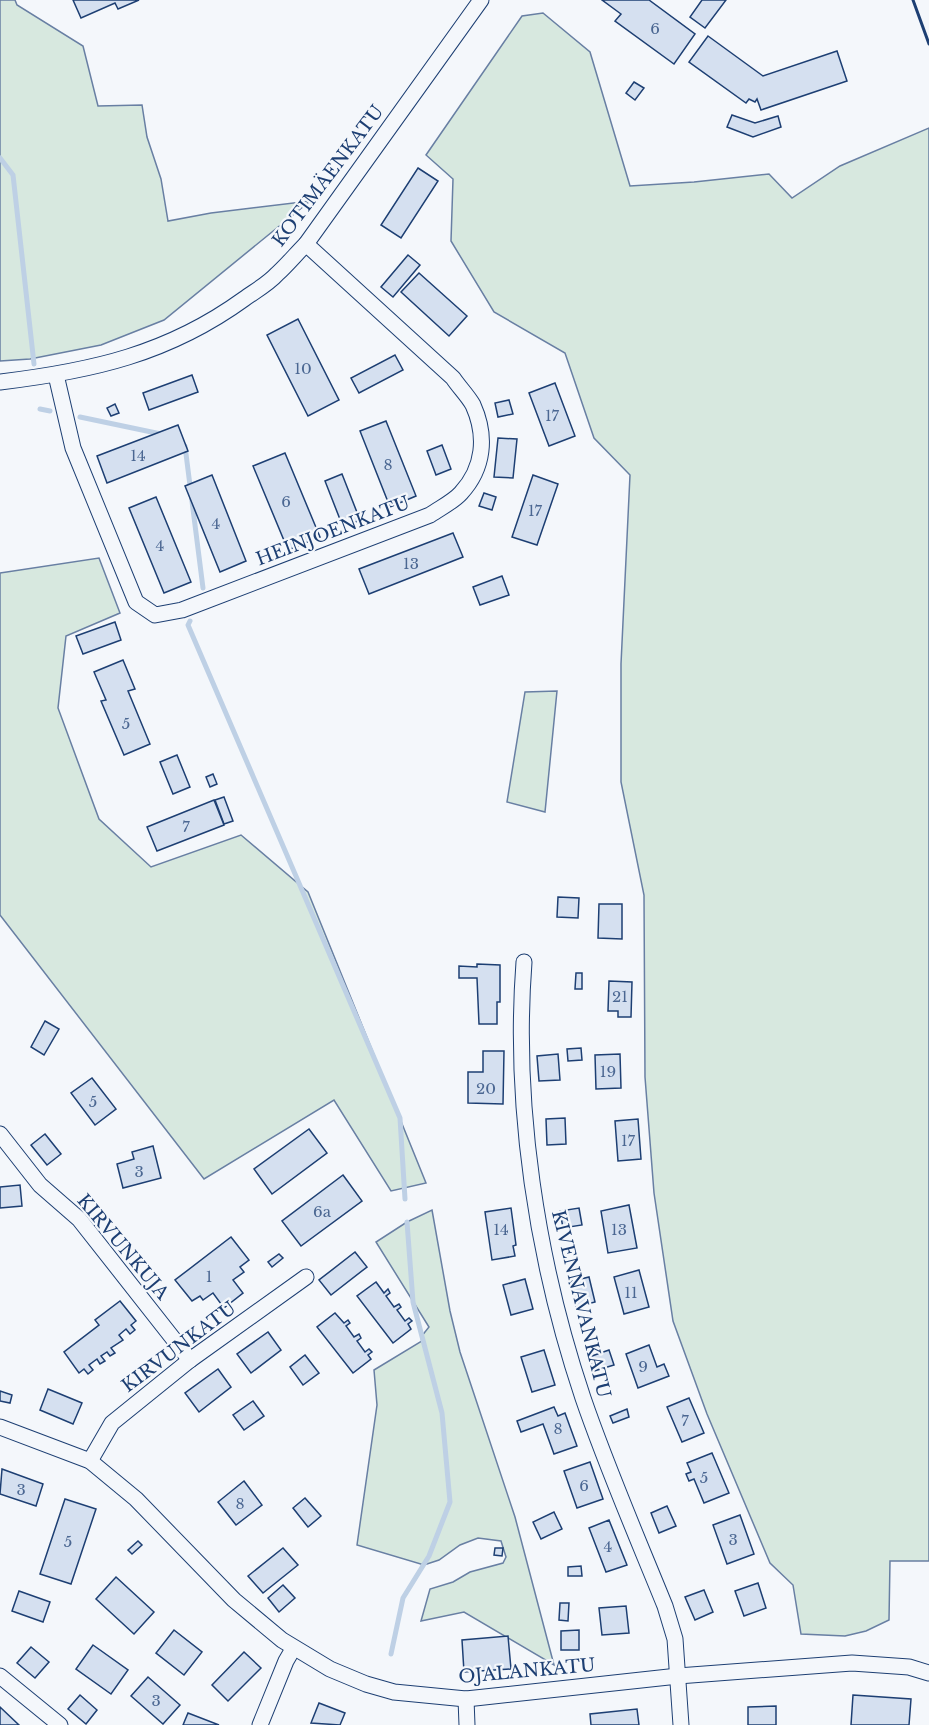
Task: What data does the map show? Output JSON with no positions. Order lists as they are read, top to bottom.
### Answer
{
  "streets": {
    "street": [
      "KOTIMÄENKATU",
      "HEINJOENKATU",
      "KIRVUNKUJA",
      "KIVENNAVANKATU",
      "KIRVUNKATU",
      "OJALANKATU"
    ]
  },
  "crossings": [
    ["KOTIMÄENKATU", "HEINJOENKATU"],
    ["KIRVUNKUJA", "KIRVUNKATU"],
    ["KIVENNAVANKATU", "OJALANKATU"],
    ["KIRVUNKATU", "OJALANKATU"]
  ],
  "house_numbers": [
    "6",
    "10",
    "17",
    "14",
    "8",
    "6",
    "17",
    "4",
    "4",
    "13",
    "5",
    "7",
    "21",
    "19",
    "20",
    "5",
    "17",
    "3",
    "6a",
    "14",
    "13",
    "1",
    "11",
    "9",
    "7",
    "8",
    "5",
    "6",
    "3",
    "8",
    "3",
    "5",
    "4",
    "3"
  ]
}
